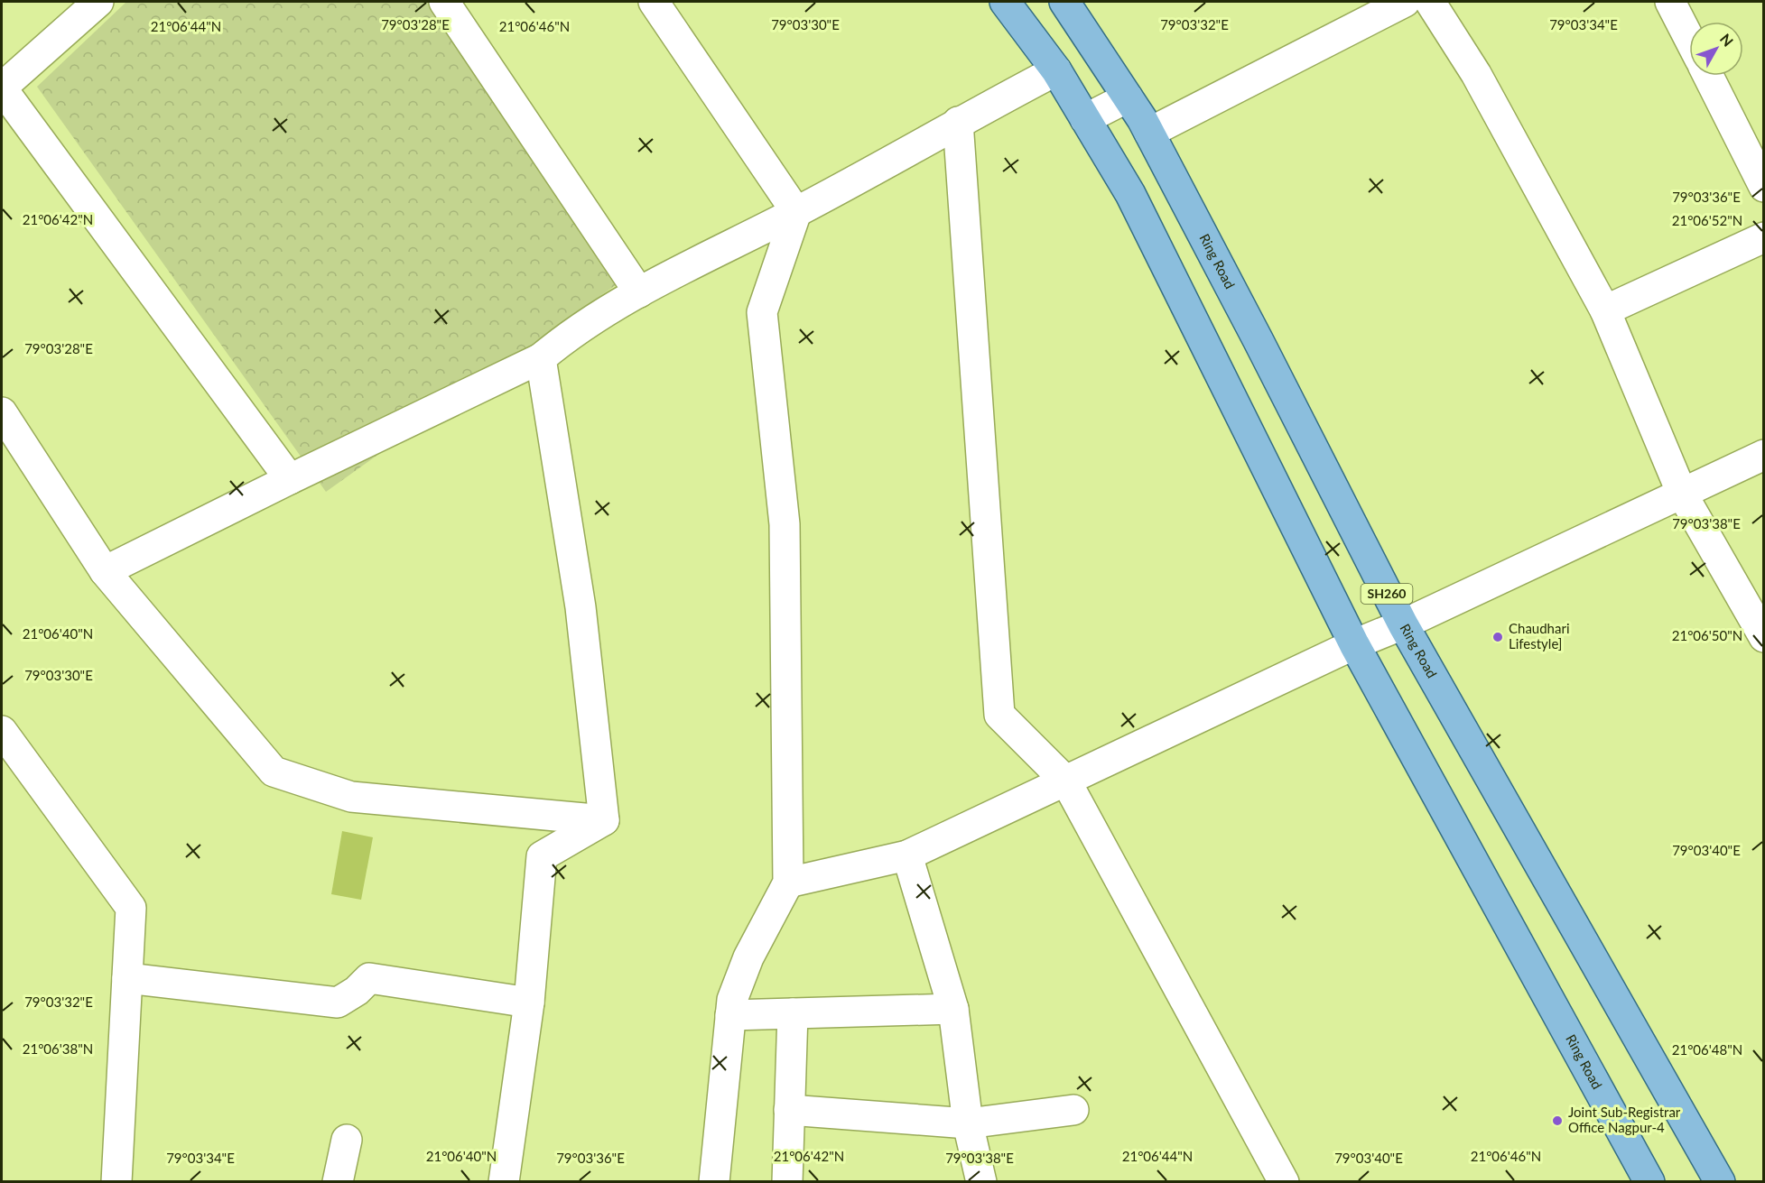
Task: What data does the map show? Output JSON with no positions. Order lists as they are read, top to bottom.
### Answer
{
  "streets": {
    "main road": ["Ring Road", "SH260"]
  },
  "places": ["Chaudhari Lifestyle]", "Joint Sub-Registrar Office Nagpur-4"],
  "north": "top right",
  "coordinates": [
    "79°03'28\"E",
    "79°03'30\"E",
    "79°03'32\"E",
    "79°03'34\"E",
    "21°06'44\"N",
    "21°06'46\"N",
    "79°03'36\"E",
    "21°06'42\"N",
    "21°06'52\"N",
    "79°03'38\"E",
    "21°06'40\"N",
    "21°06'50\"N",
    "79°03'40\"E",
    "21°06'38\"N",
    "21°06'48\"N"
  ]
}
